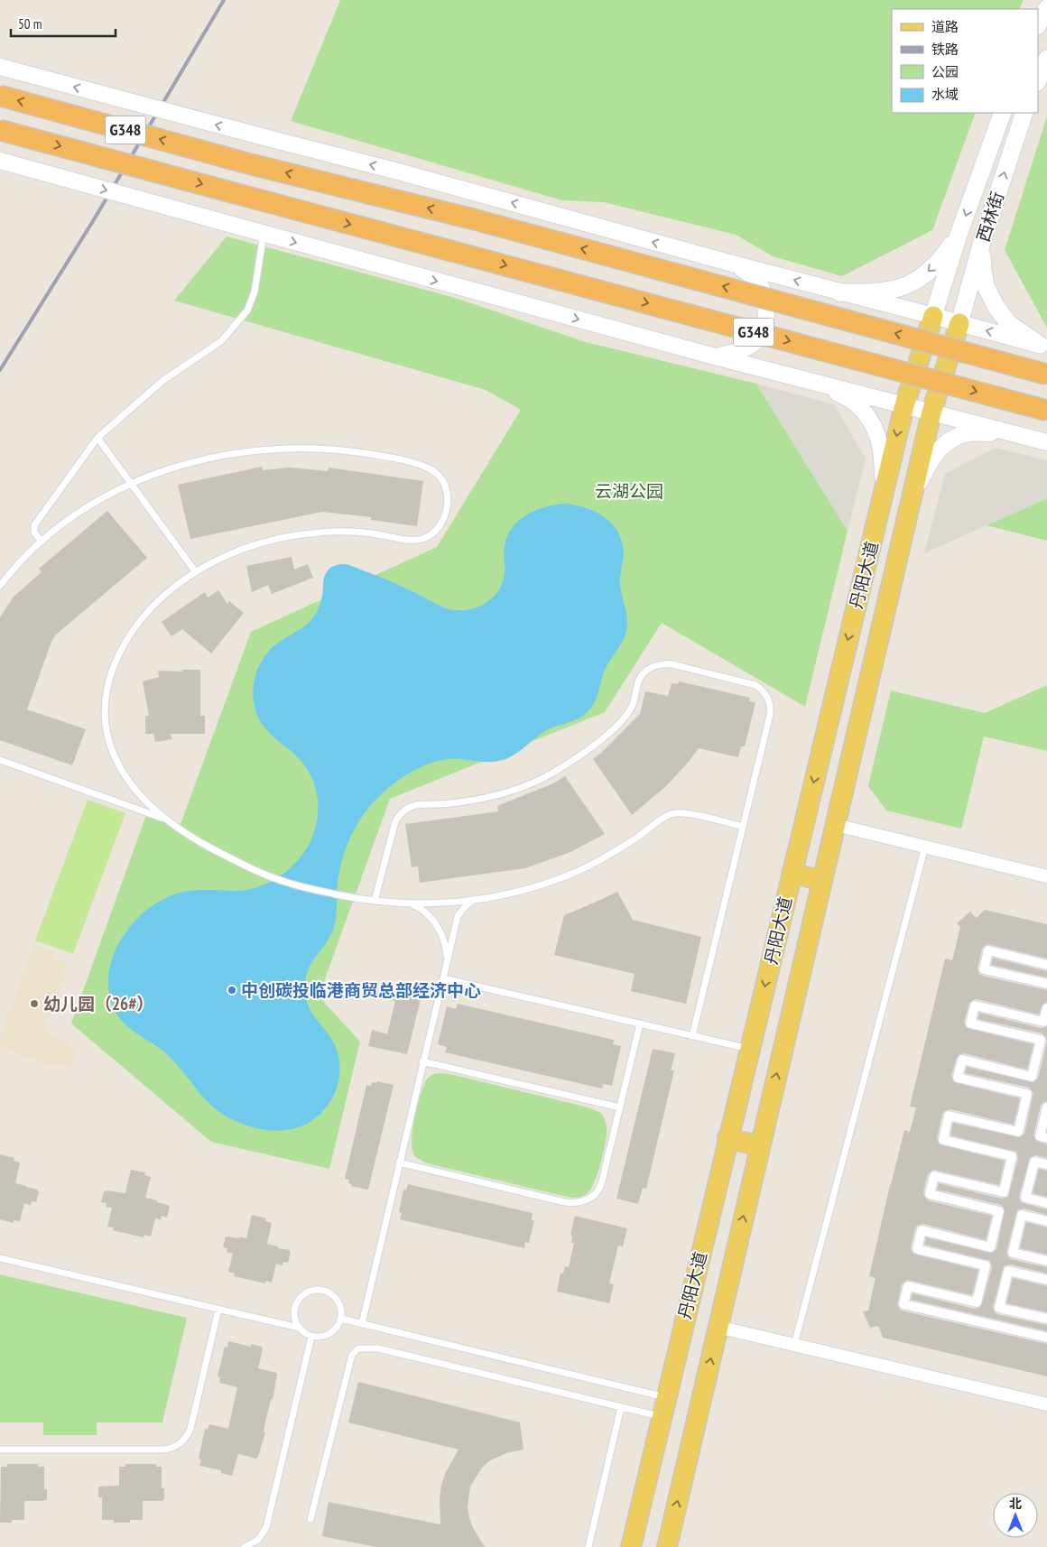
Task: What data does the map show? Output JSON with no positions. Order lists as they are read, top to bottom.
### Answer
{
  "streets": {
    "highway": ["G348"],
    "main road": ["西林街", "丹阳大道"]
  },
  "crossings": [
    ["西林街", "丹阳大道"]
  ],
  "parks": ["云湖公园"],
  "places": ["中创碳投临港商贸总部经济中心", "幼儿园（26#）"],
  "legend": [
    "道路",
    "铁路",
    "公园",
    "水域"
  ],
  "scale_bar": "50 m",
  "north": "top"
}
